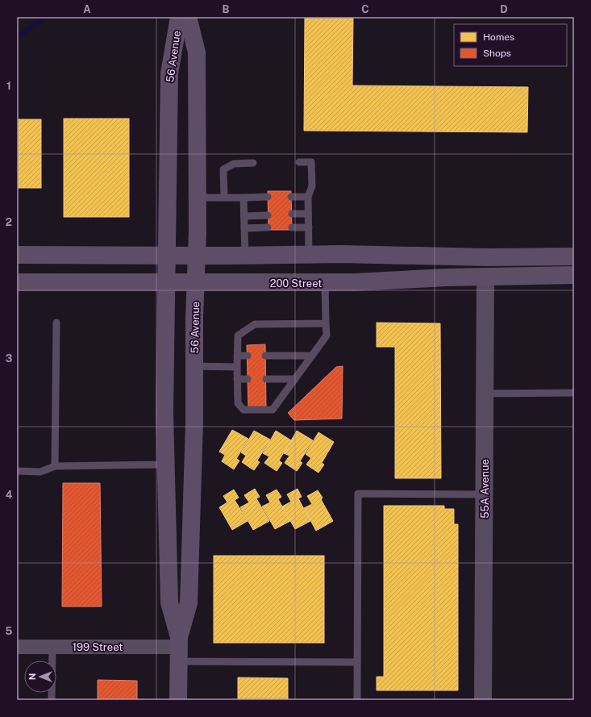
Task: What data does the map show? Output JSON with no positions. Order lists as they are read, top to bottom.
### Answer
{
  "streets": {
    "main road": ["56 Avenue", "200 Street"],
    "street": ["55A Avenue", "199 Street"]
  },
  "crossings": [
    ["56 Avenue", "200 Street"],
    ["56 Avenue", "199 Street"],
    ["200 Street", "55A Avenue"]
  ],
  "legend": ["Homes", "Shops"],
  "north": "left",
  "grid": {
    "columns": [
      "A",
      "B",
      "C",
      "D"
    ],
    "rows": [
      "1",
      "2",
      "3",
      "4",
      "5"
    ]
  }
}
